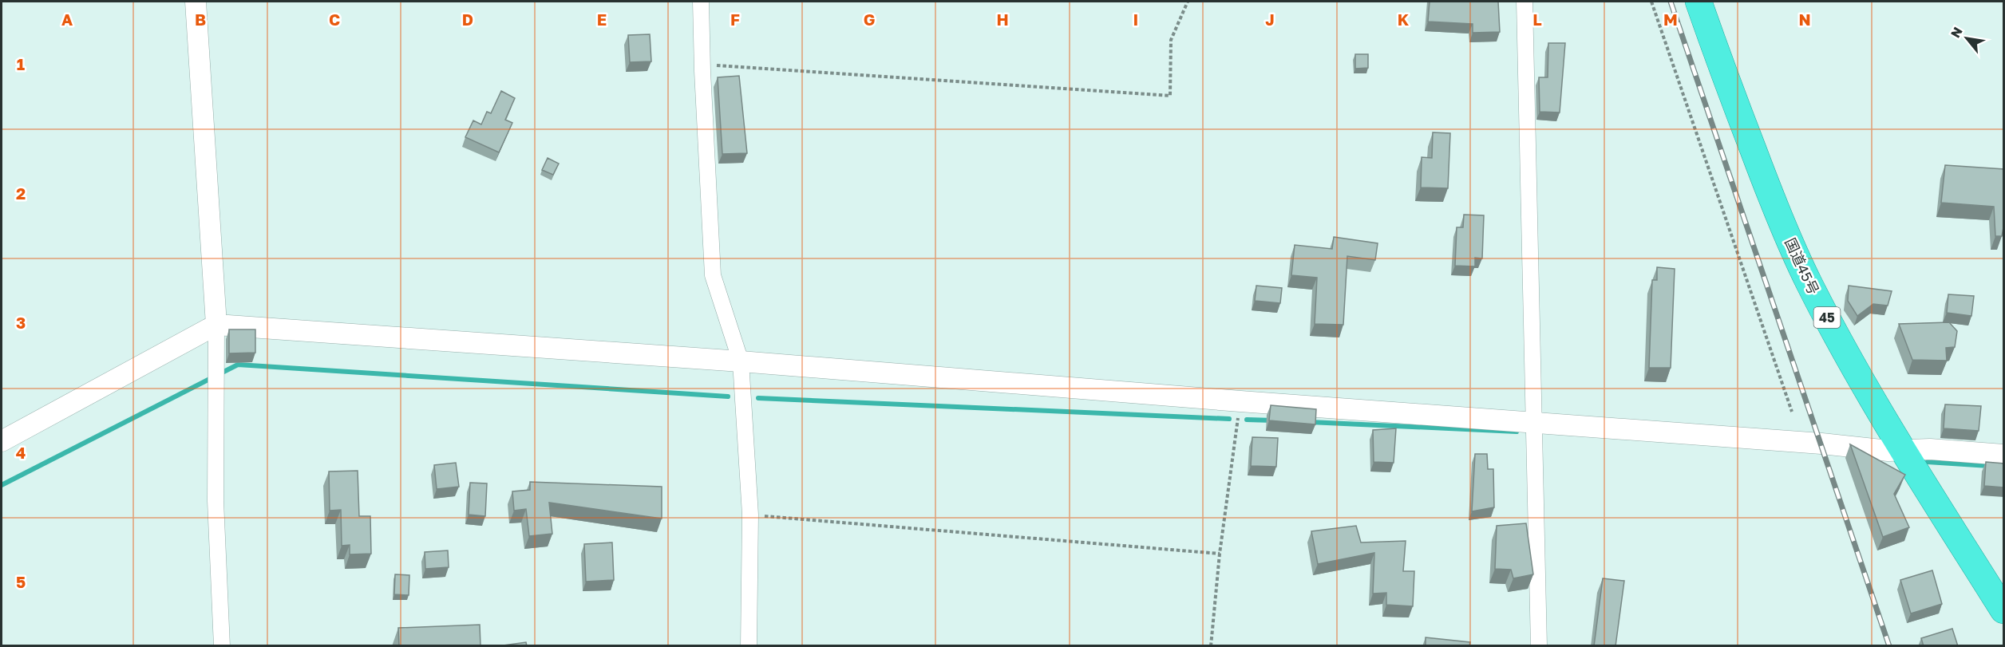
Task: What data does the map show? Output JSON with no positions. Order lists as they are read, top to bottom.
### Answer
{
  "streets": {
    "highway": ["国道45号", "45"]
  },
  "north": "top left",
  "grid": {
    "columns": [
      "A",
      "B",
      "C",
      "D",
      "E",
      "F",
      "G",
      "H",
      "I",
      "J",
      "K",
      "L",
      "M",
      "N"
    ],
    "rows": [
      "1",
      "2",
      "3",
      "4",
      "5"
    ]
  }
}
